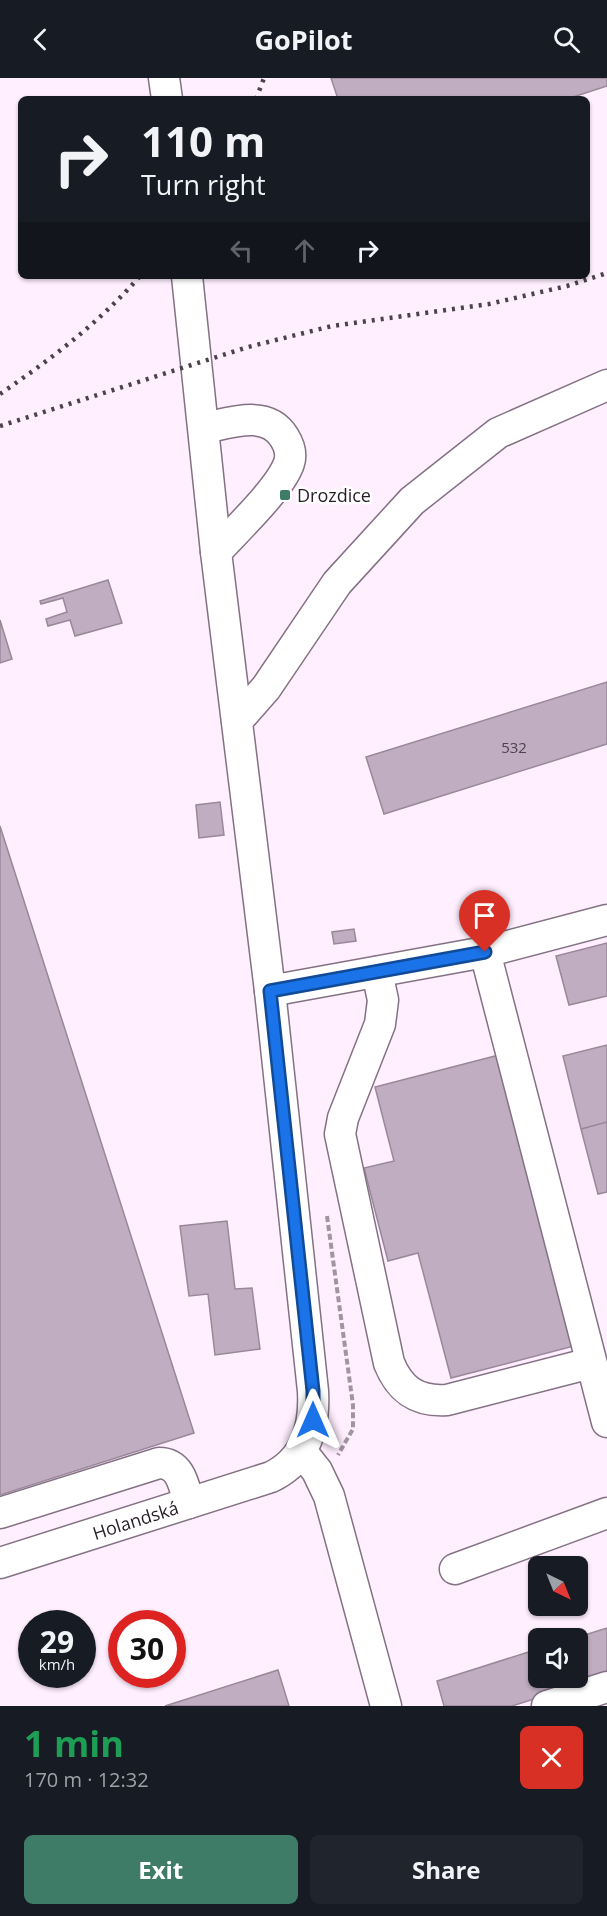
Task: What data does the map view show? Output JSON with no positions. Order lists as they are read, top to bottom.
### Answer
{
  "streets": {
    "street": ["Holandská"]
  },
  "places": {
    "transit": ["Drozdice"]
  },
  "house_numbers": ["532"],
  "north": "bottom right",
  "page": {
    "header": "GoPilot",
    "turn": ["110 m", "Turn right"],
    "speed": "29 km/h",
    "limit": "30",
    "heading": ["1 min", "170 m · 12:32"],
    "buttons": ["Exit", "Share"]
  }
}
